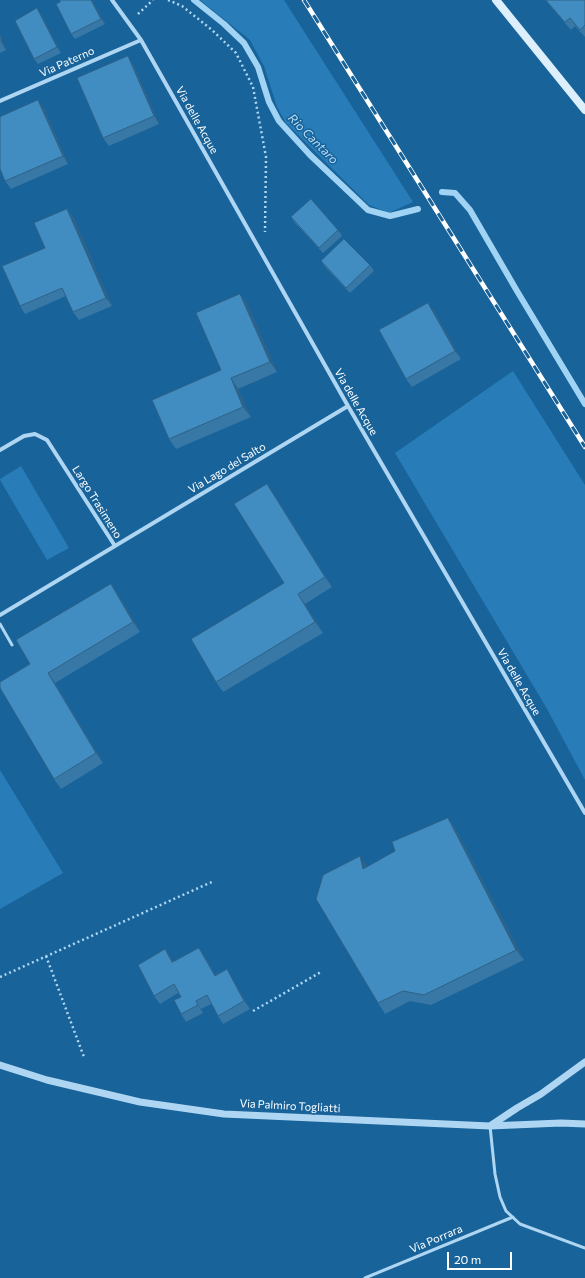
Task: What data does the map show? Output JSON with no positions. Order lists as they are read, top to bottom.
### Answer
{
  "streets": {
    "street": [
      "Via Paterno",
      "Via delle Acque",
      "Via Lago del Salto",
      "Largo Trasimeno",
      "Via Palmiro Togliatti"
    ],
    "lane": ["Via Porrara"]
  },
  "crossings": [
    ["Via Paterno", "Via delle Acque"],
    ["Via delle Acque", "Via Lago del Salto"],
    ["Via Lago del Salto", "Largo Trasimeno"]
  ],
  "water": ["Rio Cantaro"],
  "scale_bar": "20 m"
}
